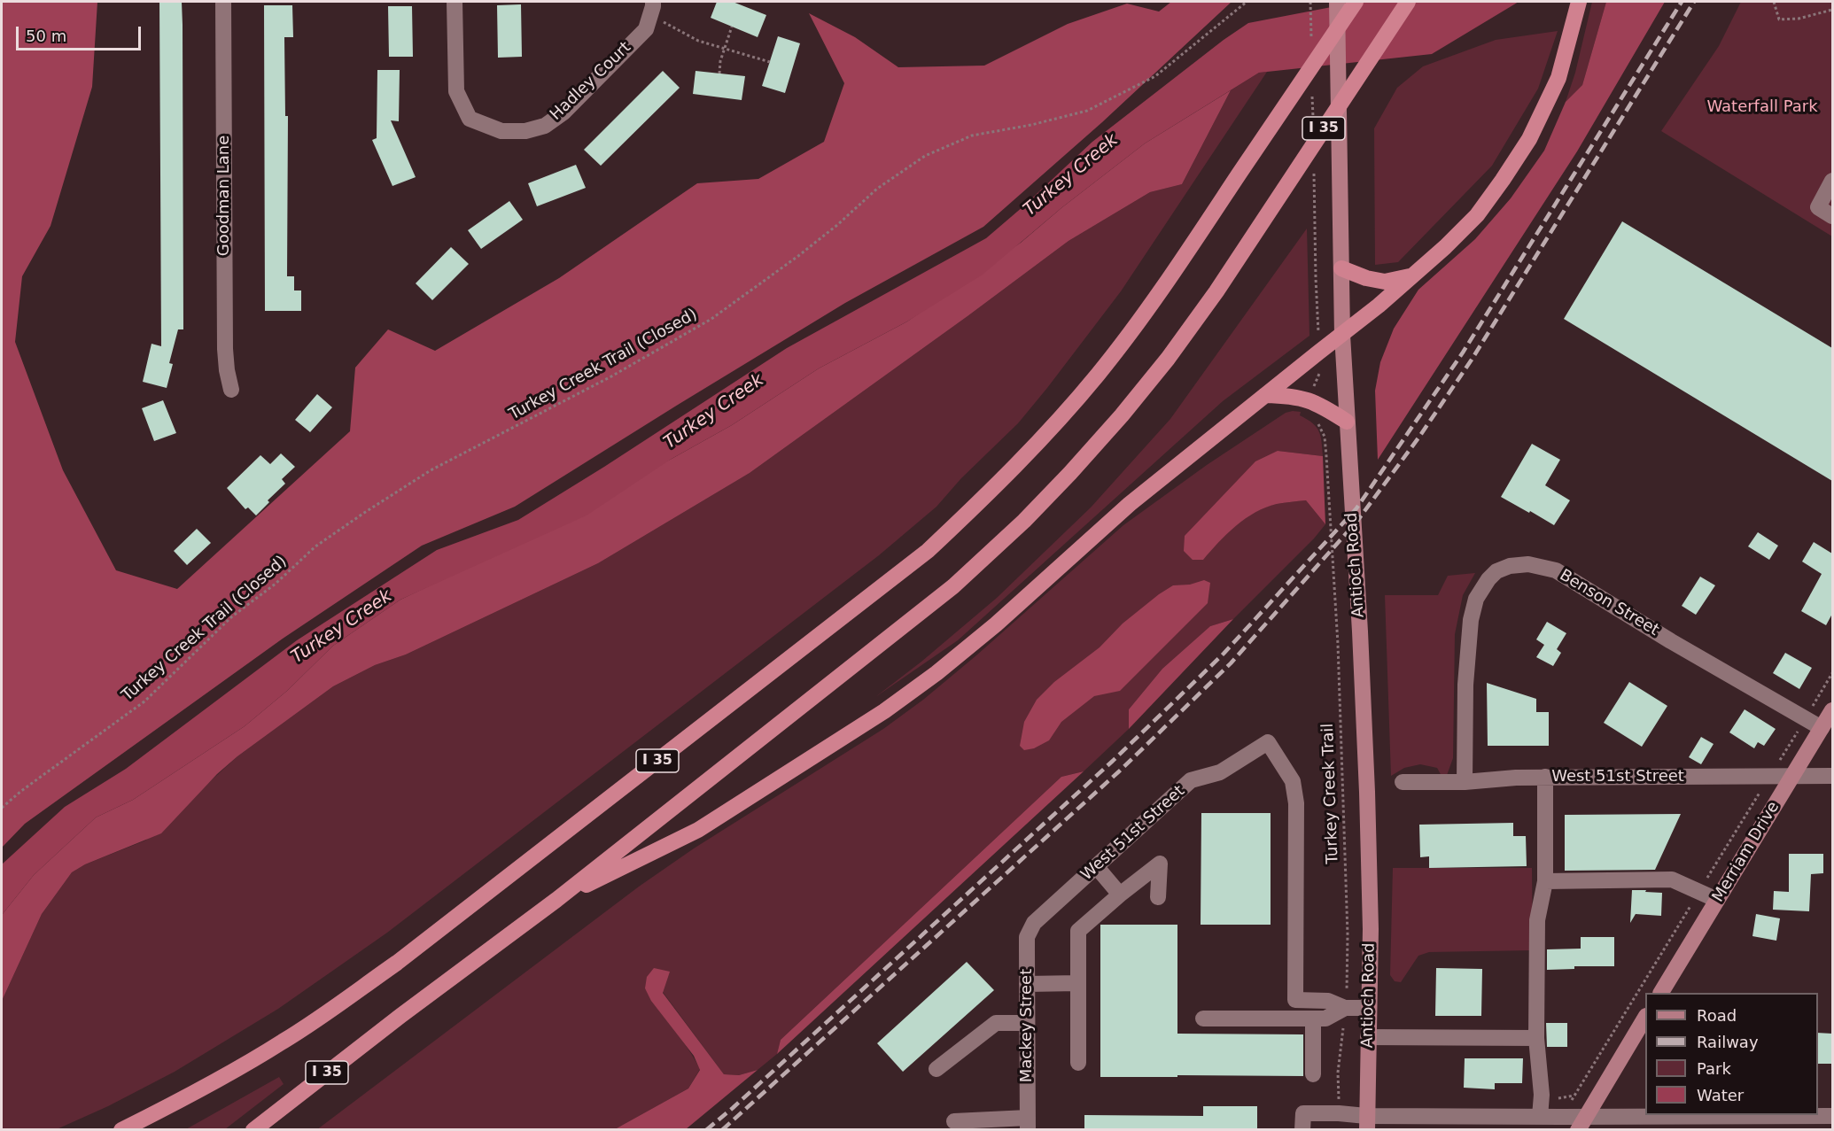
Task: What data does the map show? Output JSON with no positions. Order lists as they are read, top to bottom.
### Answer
{
  "streets": {
    "highway": ["I 35"],
    "main road": ["Antioch Road", "Merriam Drive"],
    "street": [
      "Hadley Court",
      "Goodman Lane",
      "Benson Street",
      "West 51st Street",
      "Mackey Street"
    ],
    "path": ["Turkey Creek Trail (Closed)", "Turkey Creek Trail"]
  },
  "crossings": [
    ["Benson Street", "West 51st Street"],
    ["Benson Street", "Merriam Drive"],
    ["West 51st Street", "Turkey Creek Trail"],
    ["West 51st Street", "Merriam Drive"],
    ["West 51st Street", "Mackey Street"]
  ],
  "water": ["Turkey Creek"],
  "parks": ["Waterfall Park"],
  "legend": [
    "Road",
    "Railway",
    "Park",
    "Water"
  ],
  "scale_bar": "50 m"
}
